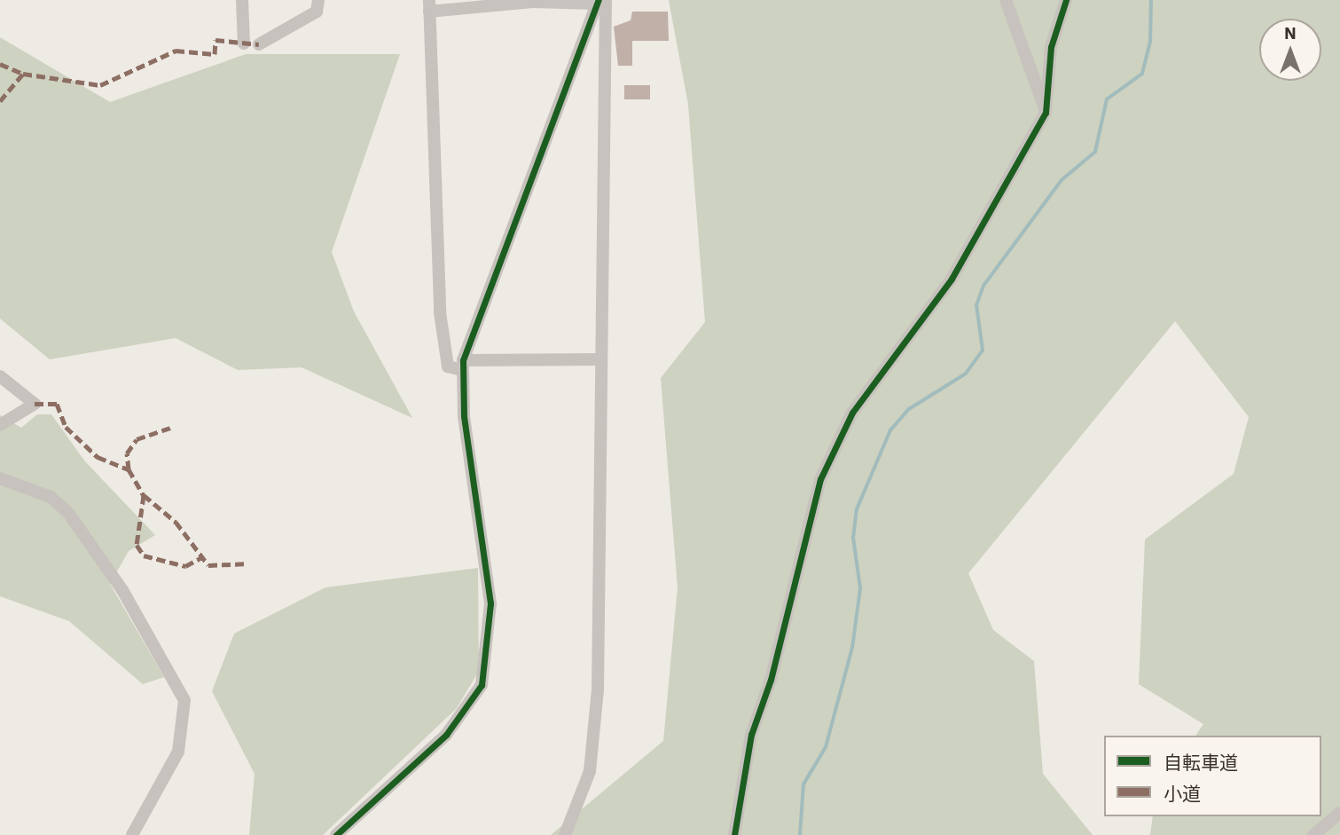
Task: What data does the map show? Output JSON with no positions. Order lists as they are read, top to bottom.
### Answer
{
  "legend": ["自転車道", "小道"],
  "north": "top"
}
